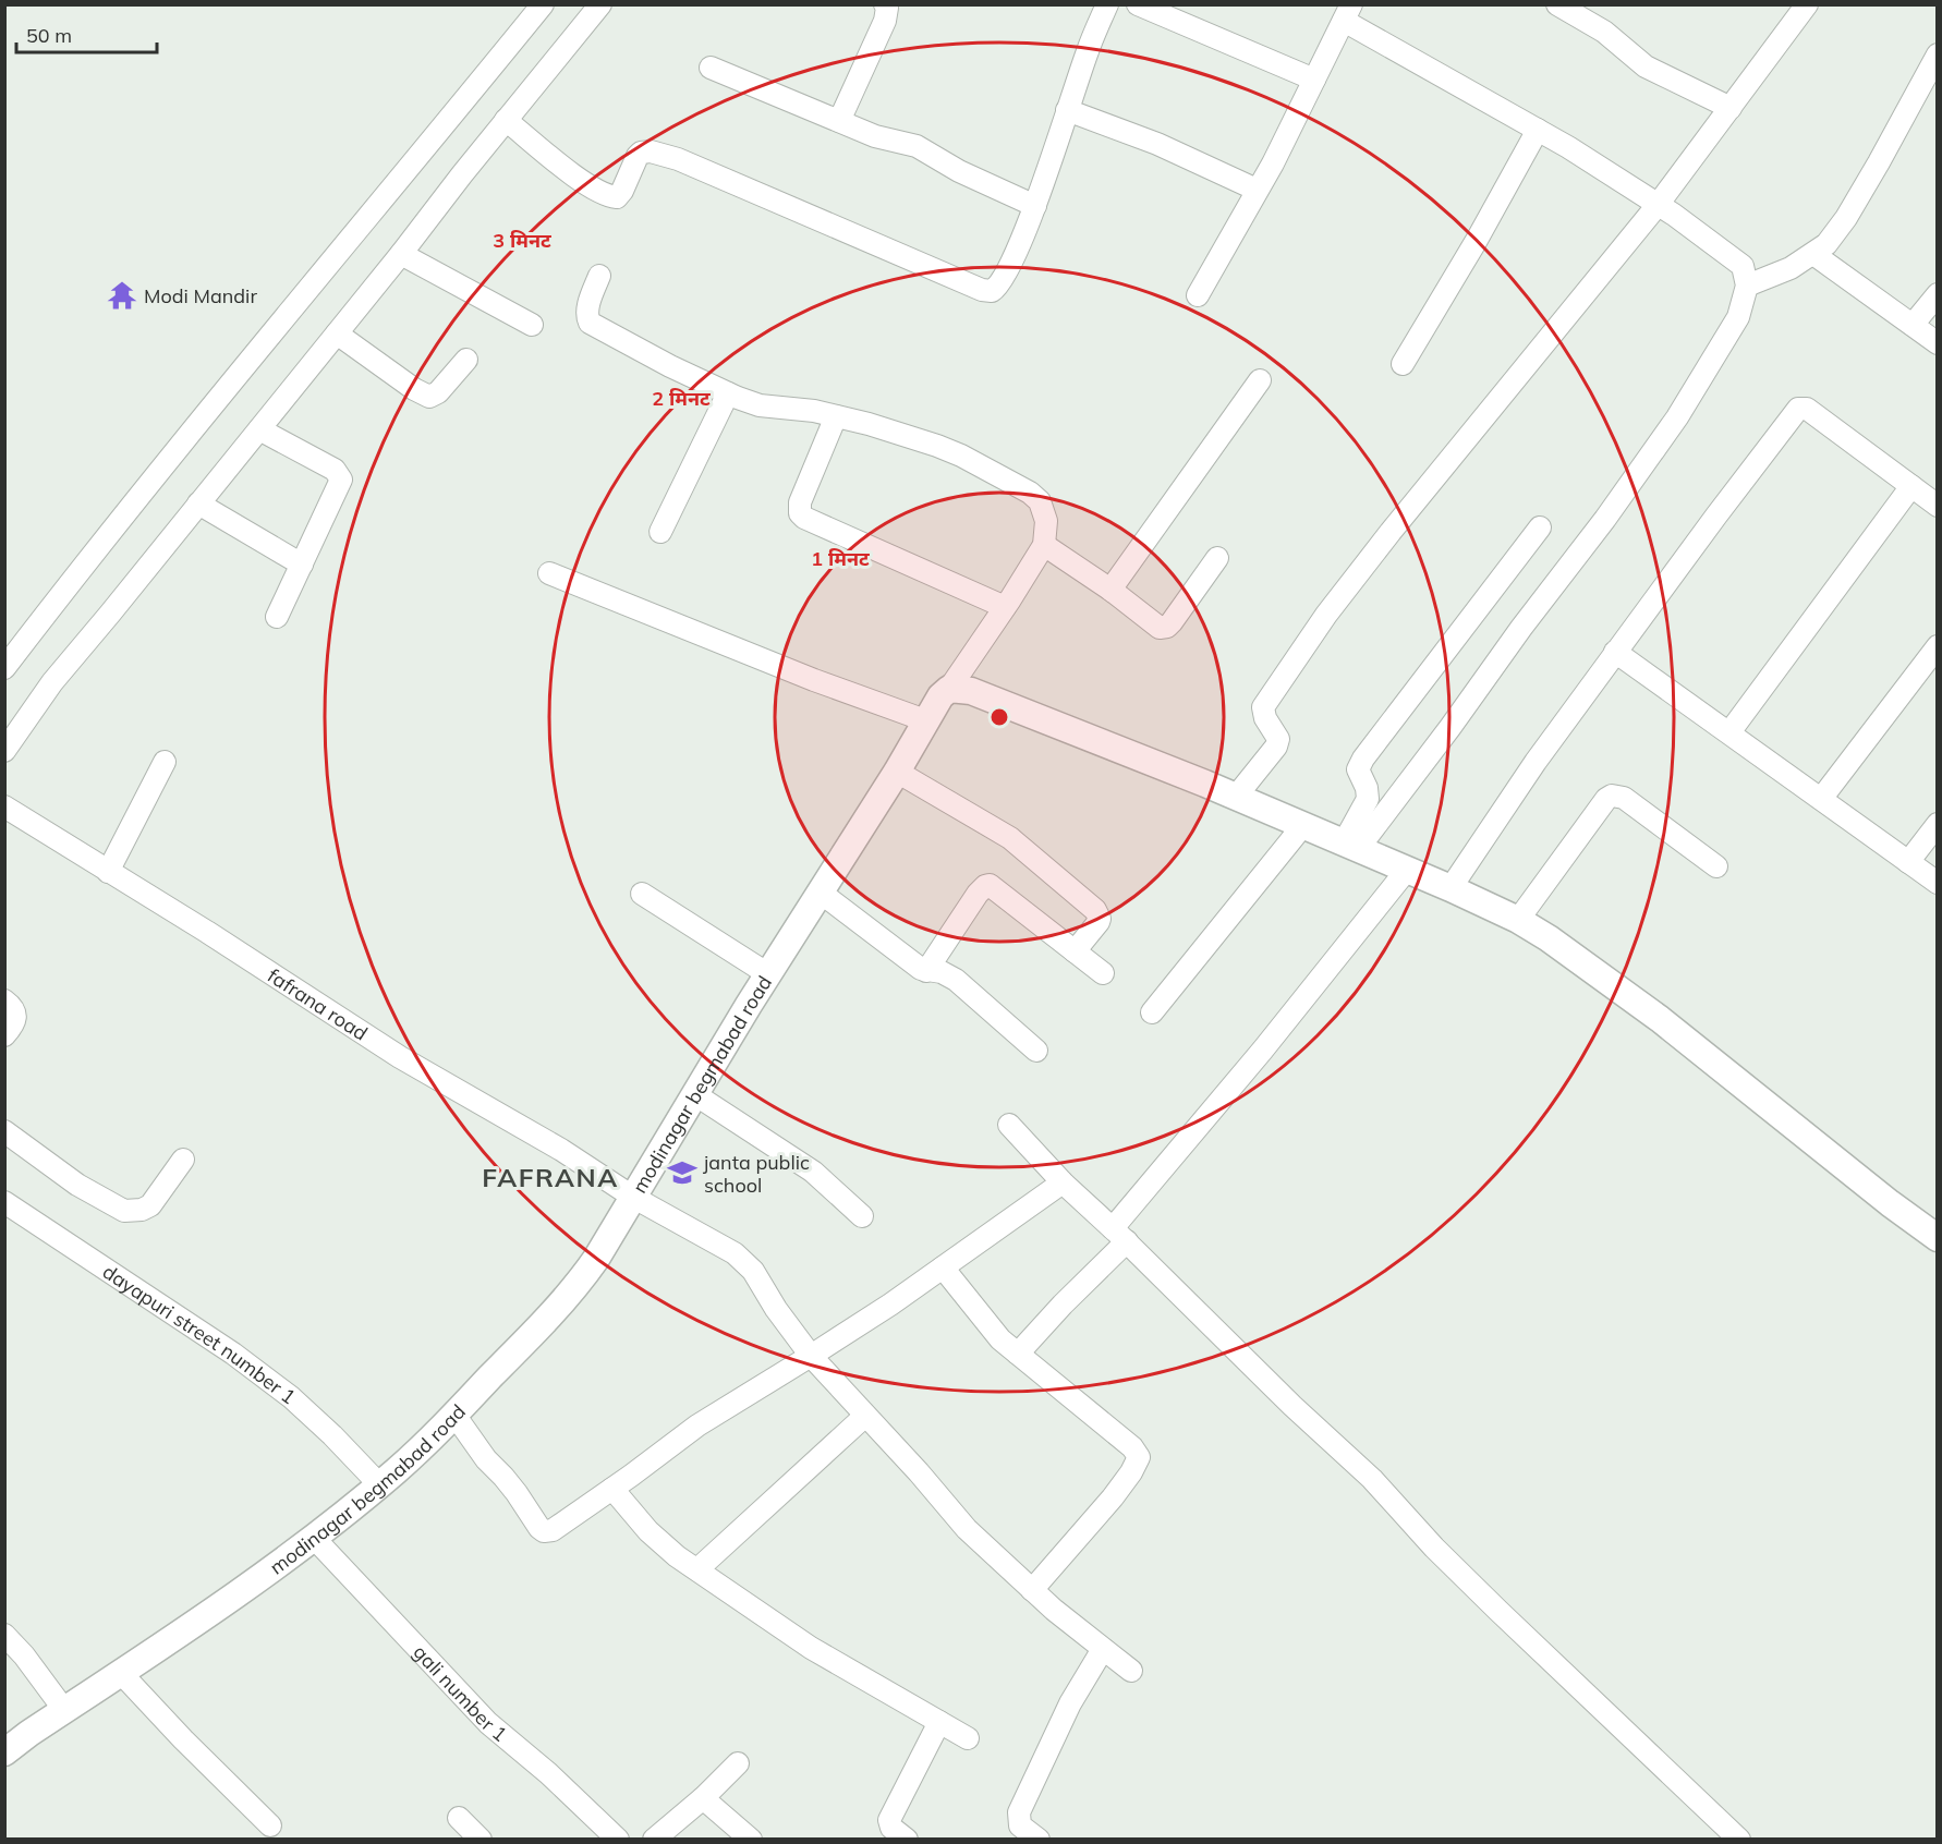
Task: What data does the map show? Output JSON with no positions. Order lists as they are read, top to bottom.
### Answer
{
  "streets": {
    "street": [
      "fafrana road",
      "modinagar begmabad road",
      "dayapuri street number 1",
      "gali number 1"
    ]
  },
  "crossings": [
    ["fafrana road", "modinagar begmabad road"],
    ["modinagar begmabad road", "dayapuri street number 1"],
    ["modinagar begmabad road", "gali number 1"]
  ],
  "districts": ["FAFRANA"],
  "places": {
    "temple": ["Modi Mandir"],
    "school or university": ["janta public school"]
  },
  "scale_bar": "50 m",
  "rings": ["3 मिनट", "2 मिनट", "1 मिनट"]
}
